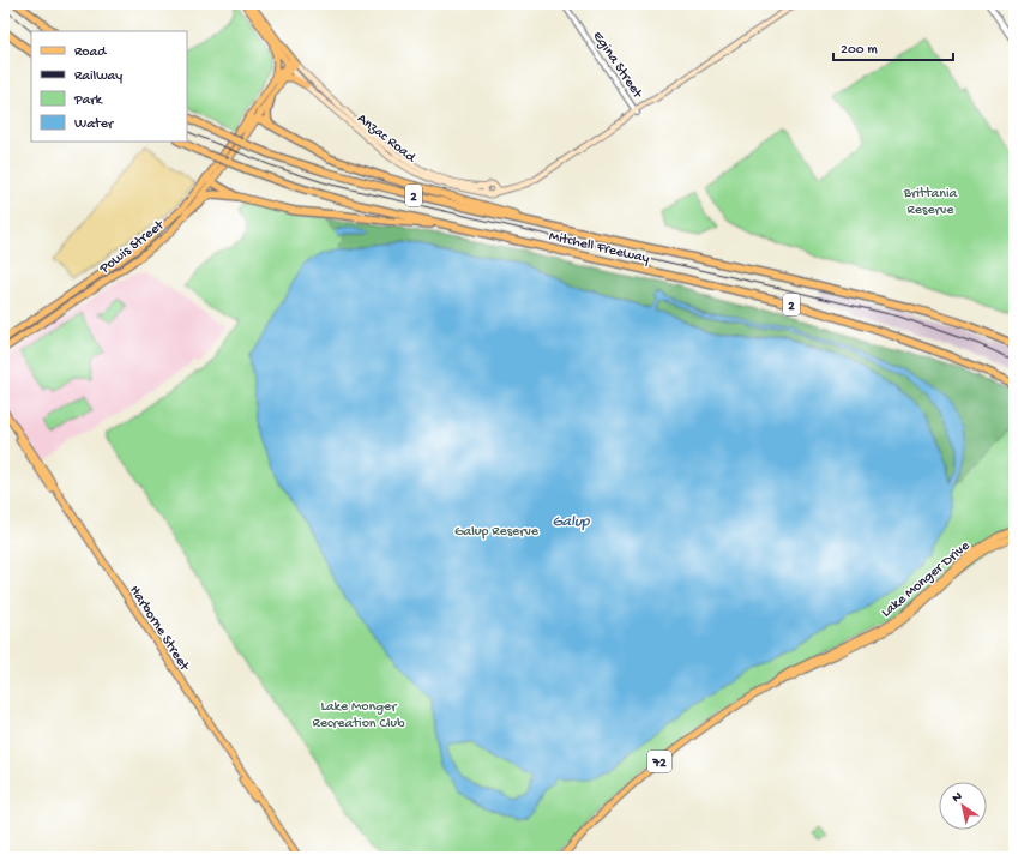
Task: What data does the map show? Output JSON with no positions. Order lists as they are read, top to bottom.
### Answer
{
  "streets": {
    "highway": ["2", "Mitchell Freeway"],
    "main road": [
      "Anzac Road",
      "Powis Street",
      "Lake Monger Drive",
      "Harborne Street",
      "72"
    ],
    "street": ["Egina Street"]
  },
  "crossings": [
    ["Anzac Road", "Powis Street"]
  ],
  "water": ["Galup"],
  "parks": ["Brittania Reserve", "Galup Reserve", "Lake Monger Recreation Club"],
  "legend": [
    "Road",
    "Railway",
    "Park",
    "Water"
  ],
  "scale_bar": "200 m",
  "north": "top left"
}
